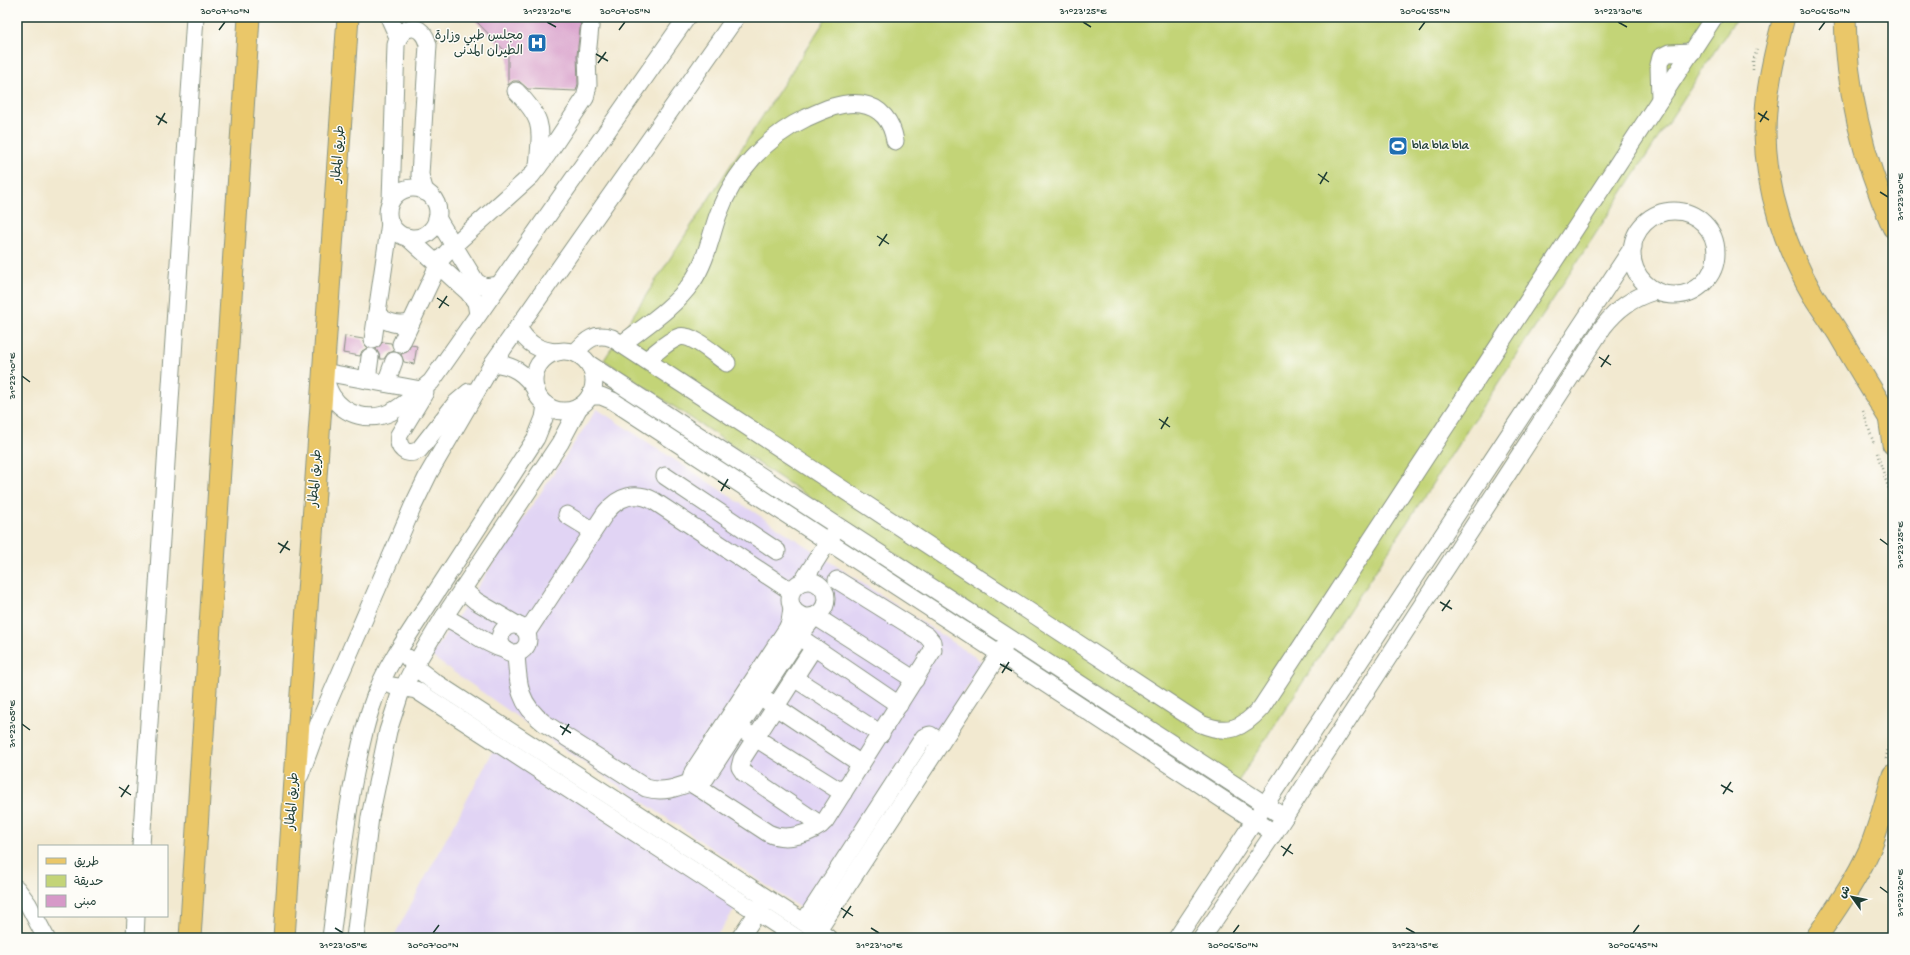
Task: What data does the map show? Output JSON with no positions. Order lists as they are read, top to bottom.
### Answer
{
  "streets": {
    "main road": ["طريق المطار"]
  },
  "places": {
    "hospital": ["مجلس طبي وزارة الطيران المدنى"],
    "sports": ["bla bla bla"]
  },
  "legend": ["طريق", "حديقة", "مبنى"],
  "north": "top left",
  "coordinates": [
    "30°07'10\"N",
    "31°23'20\"E",
    "30°07'05\"N",
    "31°23'25\"E",
    "30°06'55\"N",
    "31°23'30\"E",
    "30°06'50\"N",
    "31°23'10\"E",
    "31°23'05\"E",
    "30°07'00\"N",
    "31°23'15\"E",
    "30°06'45\"N"
  ]
}
